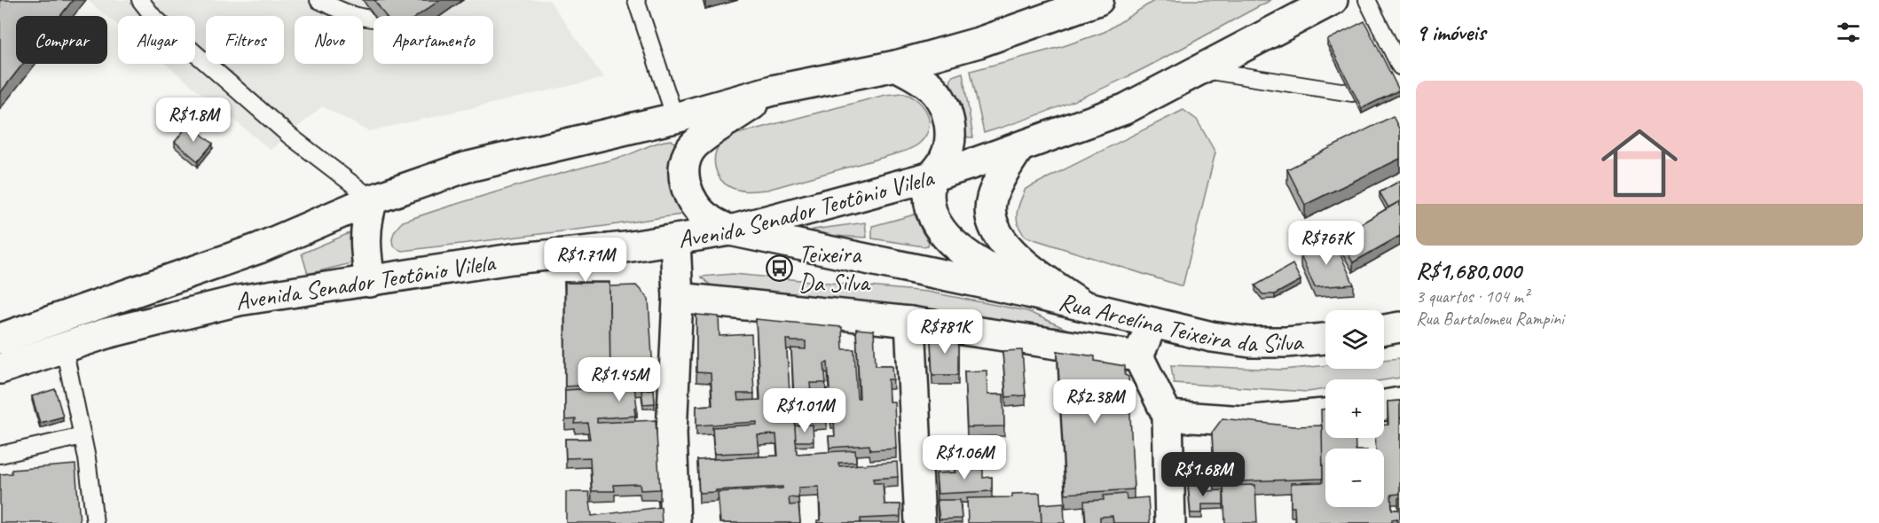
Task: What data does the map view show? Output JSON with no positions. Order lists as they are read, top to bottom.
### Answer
{
  "streets": {
    "main road": ["Avenida Senador Teotônio Vilela", "Rua Arcelina Teixeira da Silva"]
  },
  "crossings": [
    ["Avenida Senador Teotônio Vilela", "Rua Arcelina Teixeira da Silva"]
  ],
  "places": {
    "bus stop": ["Teixeira Da Silva"]
  },
  "page": {
    "heading": "9 imóveis",
    "chip": [
      "Comprar",
      "Alugar",
      "Filtros",
      "Novo",
      "Apartamento"
    ],
    "list": [
      {
        "name": "R$1,680,000",
        "note": "3 quartos · 104 m² · Rua Bartalomeu Rampini"
      }
    ],
    "price": [
      "R$1.8M",
      "R$767K",
      "R$1.71M",
      "R$781K",
      "R$1.45M",
      "R$2.38M",
      "R$1.01M",
      "R$1.06M",
      "R$1.68M"
    ],
    "map_buttons": ["+", "−"]
  }
}
